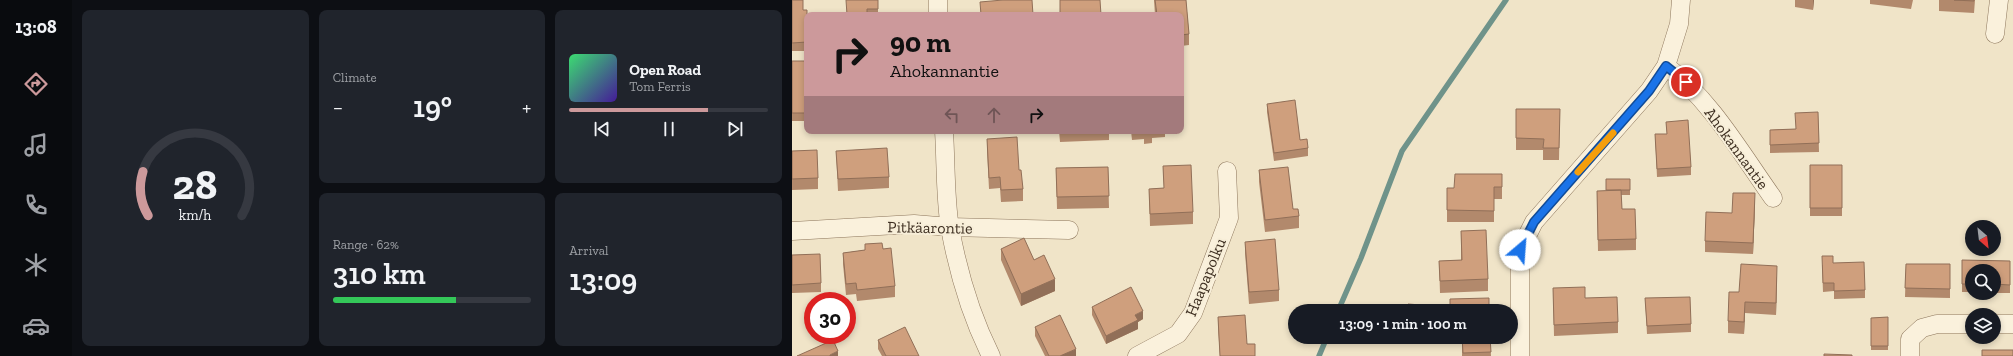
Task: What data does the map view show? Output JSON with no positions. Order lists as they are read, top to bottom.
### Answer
{
  "streets": {
    "street": ["Ahokannantie", "Pitkäarontie", "Haapapolku"]
  },
  "north": "bottom right",
  "page": {
    "tabs": "13:08",
    "tile": [
      "Climate",
      ["Range · 62%", "310 km"],
      ["Arrival", "13:09"]
    ],
    "turn": ["90 m", "Ahokannantie"],
    "song": ["Open Road", "Tom Ferris"],
    "heat": ["−", "19°", "+"],
    "limit": "30",
    "trip": "13:09 · 1 min · 100 m",
    "gauge": ["28", "km/h"]
  }
}
